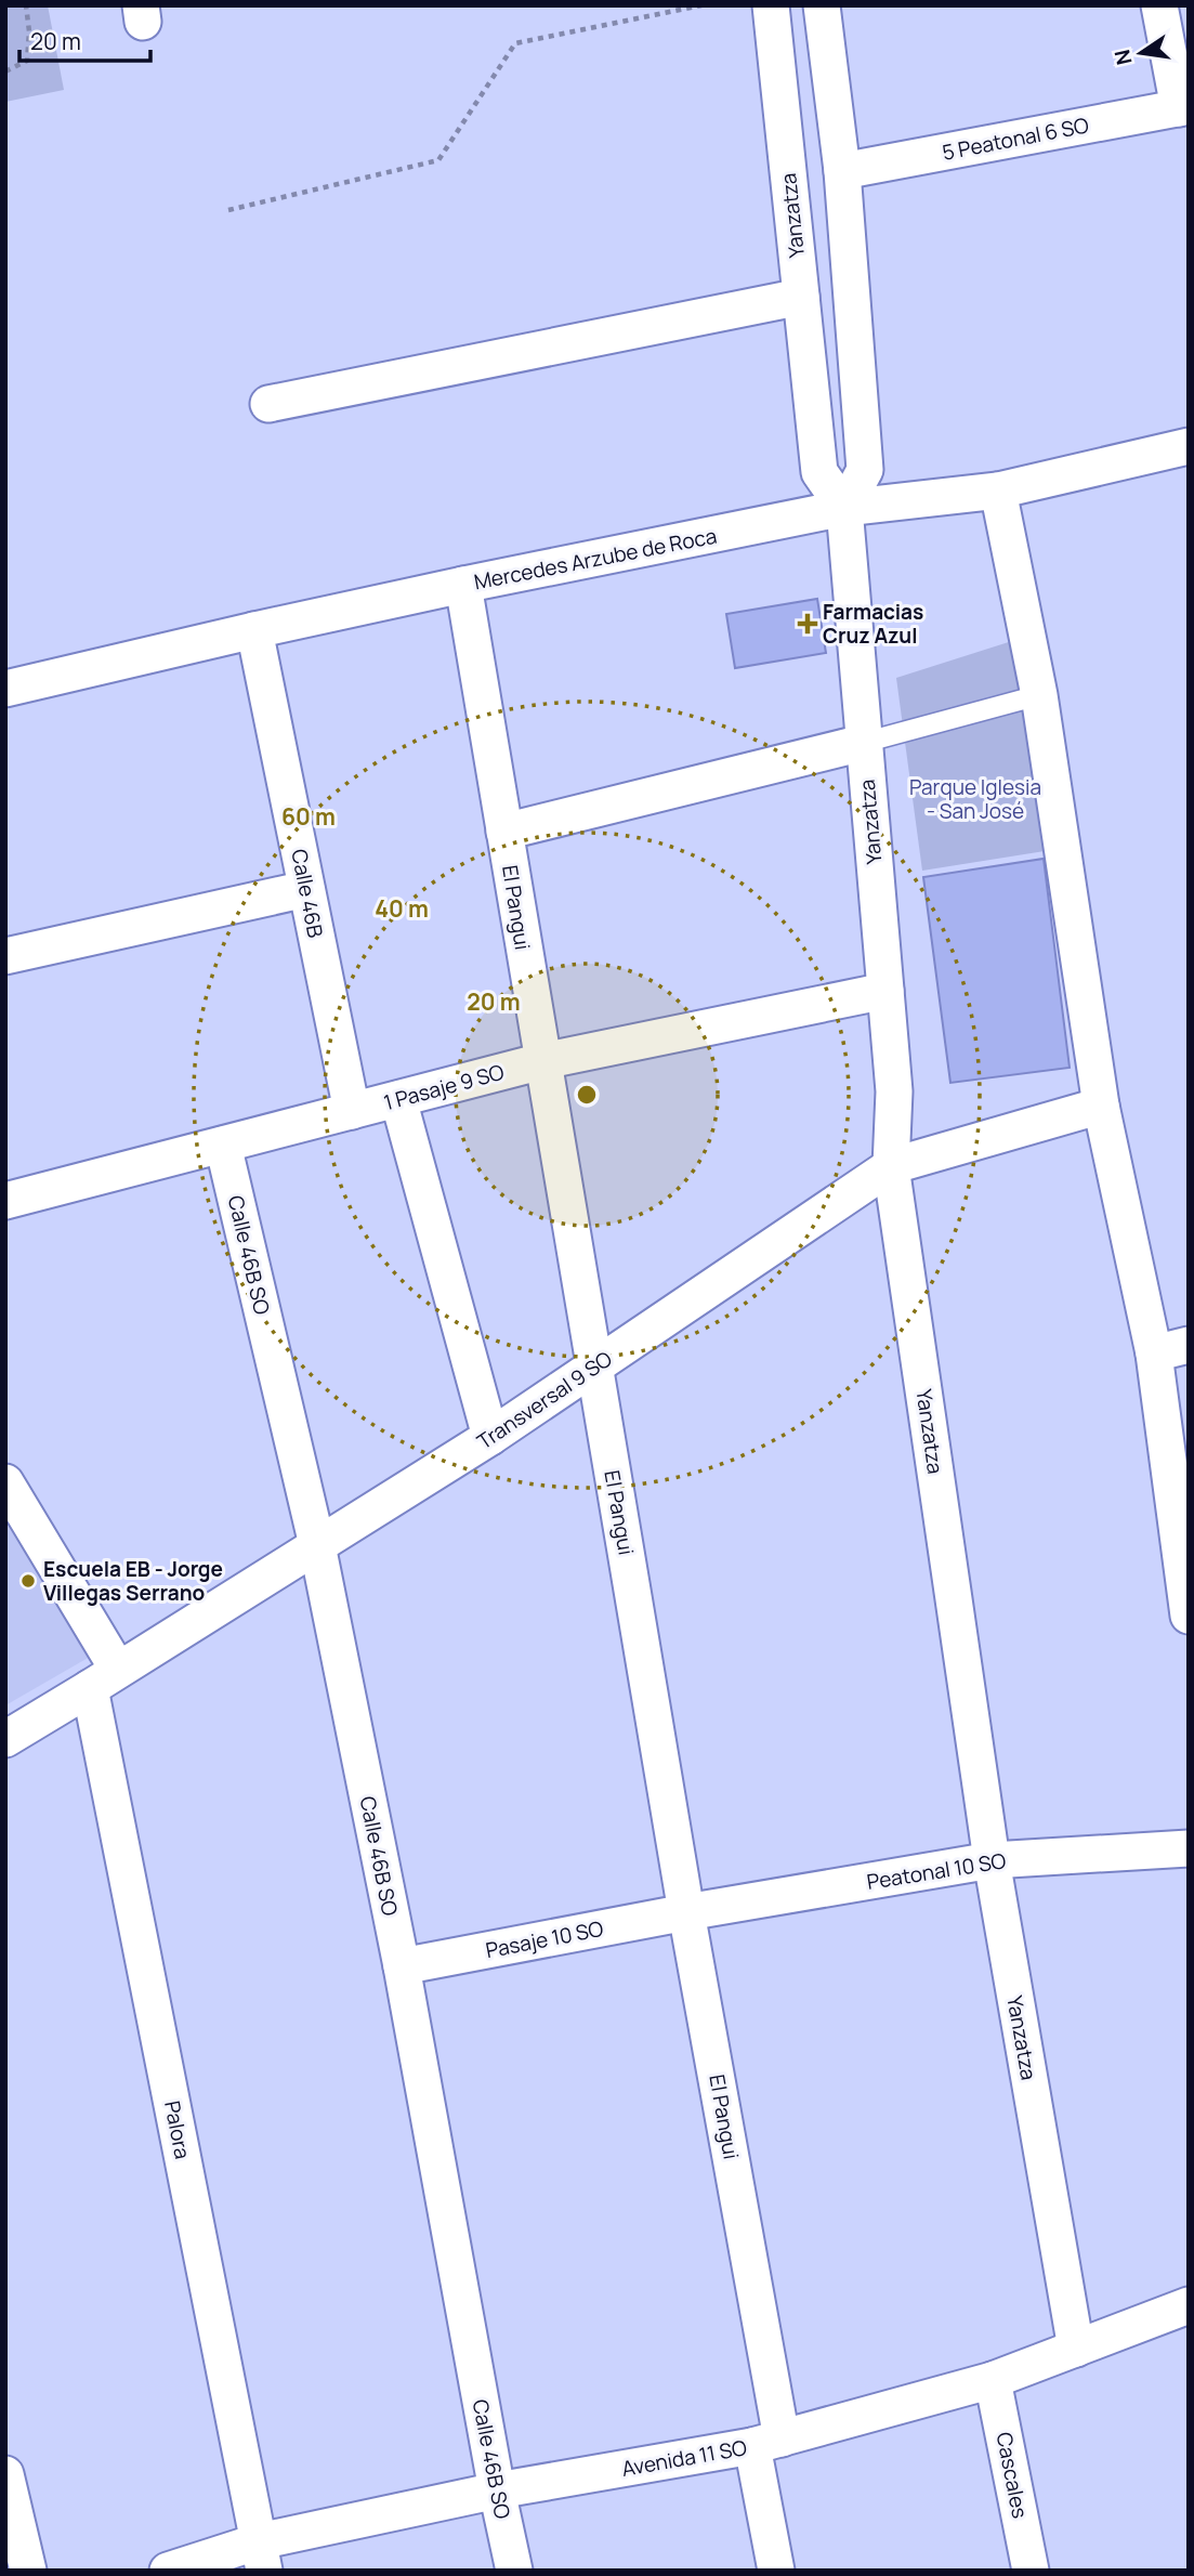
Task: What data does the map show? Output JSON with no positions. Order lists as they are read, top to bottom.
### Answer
{
  "streets": {
    "street": [
      "5 Peatonal 6 SO",
      "Yanzatza",
      "Mercedes Arzube de Roca",
      "Calle 46B",
      "El Pangui",
      "1 Pasaje 9 SO",
      "Calle 46B SO",
      "Transversal 9 SO",
      "Peatonal 10 SO",
      "Pasaje 10 SO",
      "Palora",
      "Avenida 11 SO",
      "Cascales"
    ]
  },
  "crossings": [
    ["Yanzatza", "Mercedes Arzube de Roca"],
    ["Yanzatza", "1 Pasaje 9 SO"],
    ["Yanzatza", "Transversal 9 SO"],
    ["Yanzatza", "Peatonal 10 SO"],
    ["Yanzatza", "Avenida 11 SO"],
    ["Mercedes Arzube de Roca", "Calle 46B"],
    ["Mercedes Arzube de Roca", "El Pangui"],
    ["Calle 46B", "1 Pasaje 9 SO"],
    ["El Pangui", "1 Pasaje 9 SO"],
    ["El Pangui", "Transversal 9 SO"],
    ["El Pangui", "Peatonal 10 SO"],
    ["El Pangui", "Pasaje 10 SO"],
    ["El Pangui", "Avenida 11 SO"],
    ["1 Pasaje 9 SO", "Calle 46B SO"],
    ["Calle 46B SO", "Transversal 9 SO"],
    ["Calle 46B SO", "Pasaje 10 SO"],
    ["Calle 46B SO", "Avenida 11 SO"],
    ["Transversal 9 SO", "Palora"],
    ["Peatonal 10 SO", "Pasaje 10 SO"],
    ["Palora", "Avenida 11 SO"],
    ["Avenida 11 SO", "Cascales"]
  ],
  "parks": ["Parque Iglesia - San José"],
  "places": {
    "health": ["Farmacias Cruz Azul"],
    "other": ["Escuela EB - Jorge Villegas Serrano"]
  },
  "scale_bar": "20 m",
  "north": "left",
  "rings": ["60 m", "40 m", "20 m"]
}
